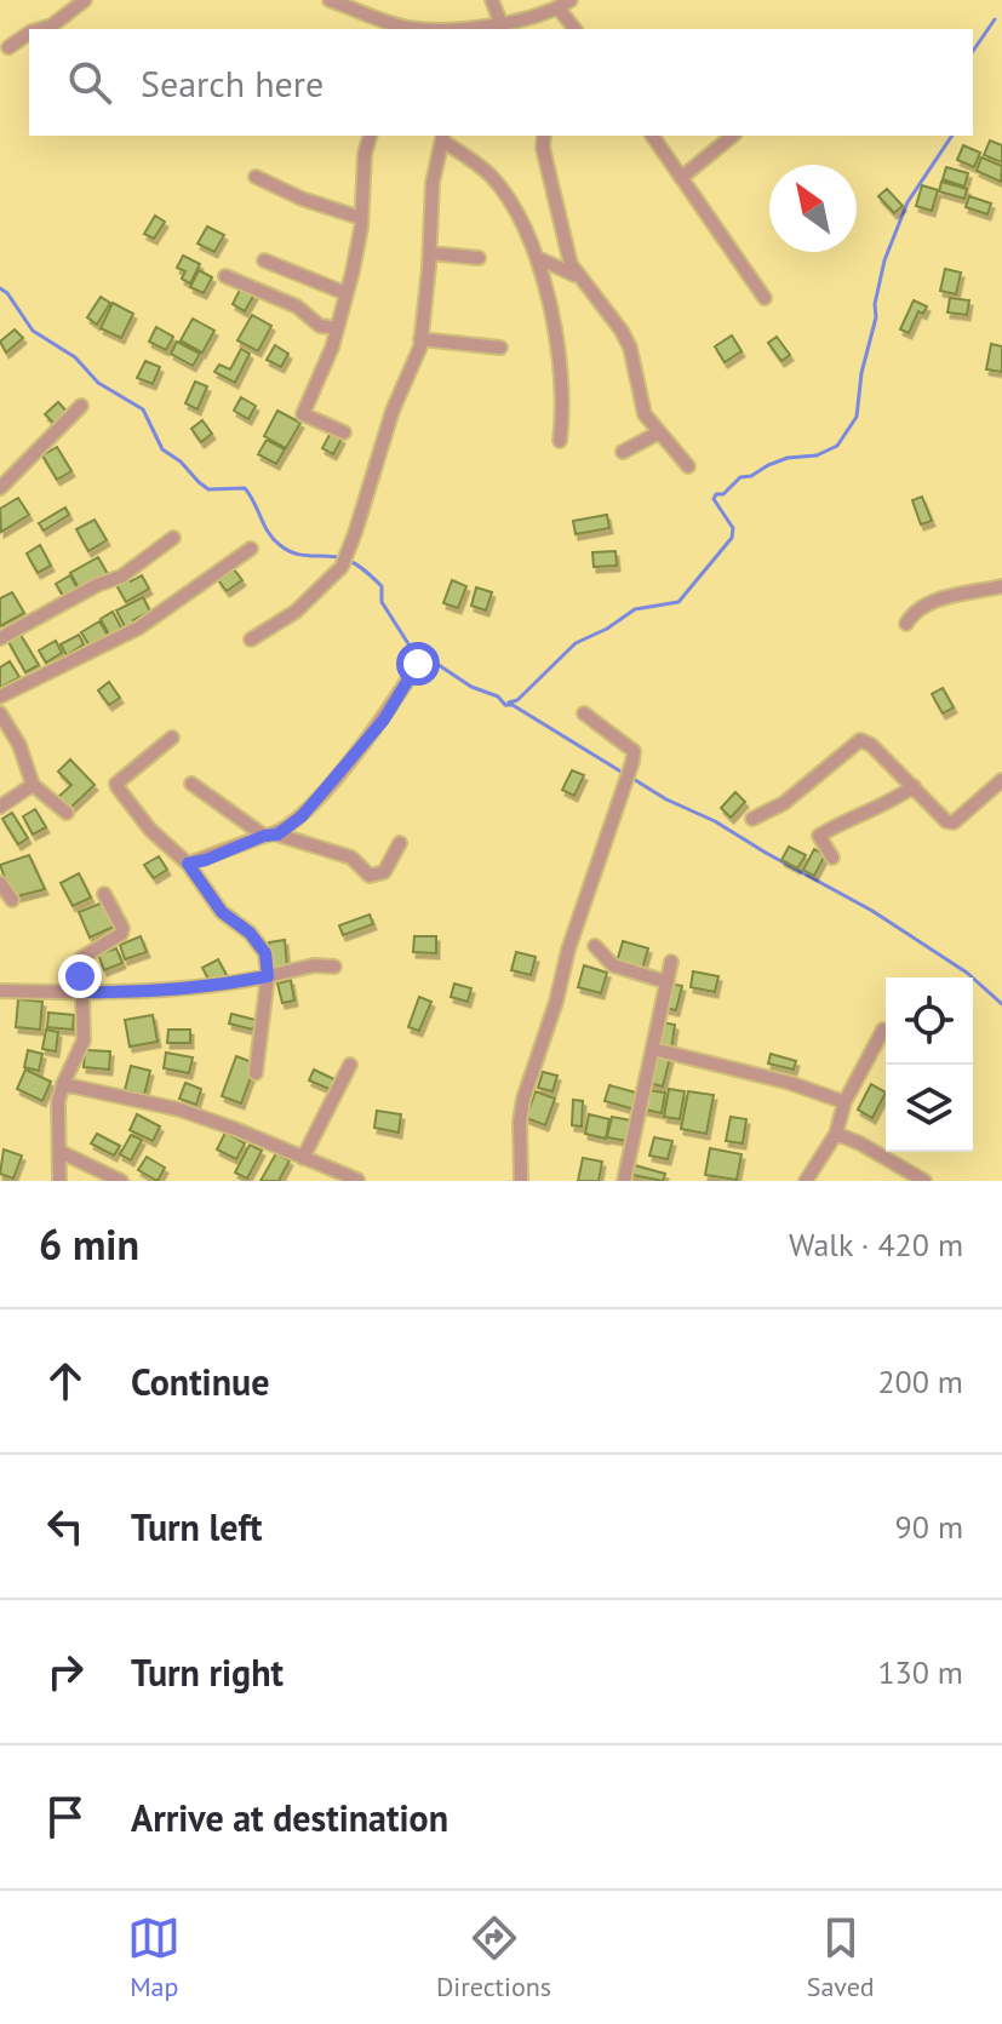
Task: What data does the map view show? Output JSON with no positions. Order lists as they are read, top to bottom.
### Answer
{
  "north": "top left",
  "page": {
    "search": "Search here",
    "heading": ["6 min", "Walk · 420 m"],
    "list": [
      ["Continue", "200 m"],
      ["Turn left", "90 m"],
      ["Turn right", "130 m"],
      "Arrive at destination"
    ],
    "nav": ["Map", "Directions", "Saved"]
  }
}
